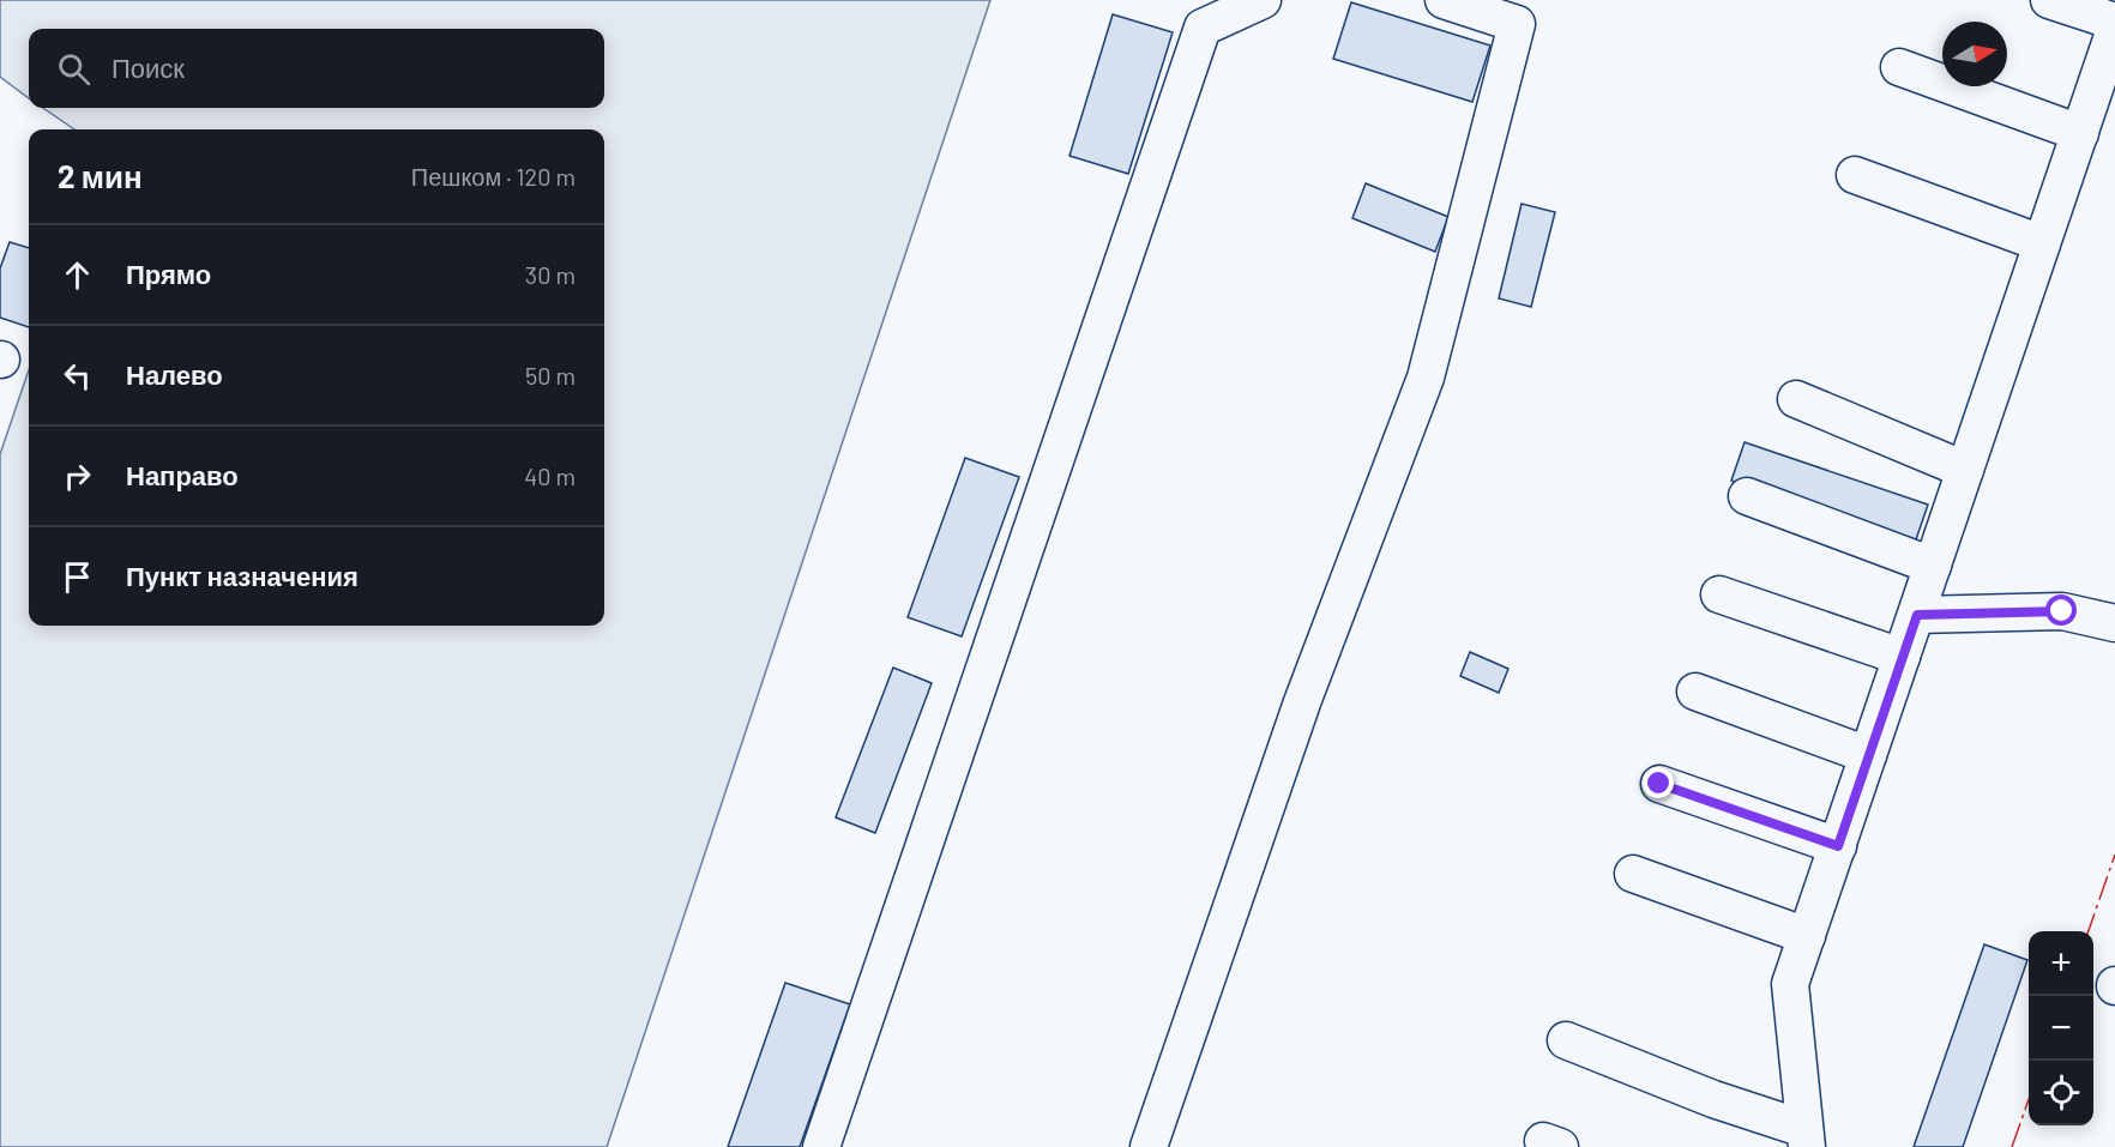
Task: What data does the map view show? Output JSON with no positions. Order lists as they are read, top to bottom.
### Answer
{
  "north": "right",
  "page": {
    "search": "Поиск",
    "heading": ["2 мин", "Пешком · 120 m"],
    "list": [
      ["Прямо", "30 m"],
      ["Налево", "50 m"],
      ["Направо", "40 m"],
      "Пункт назначения"
    ],
    "map_buttons": ["+", "−"]
  }
}
